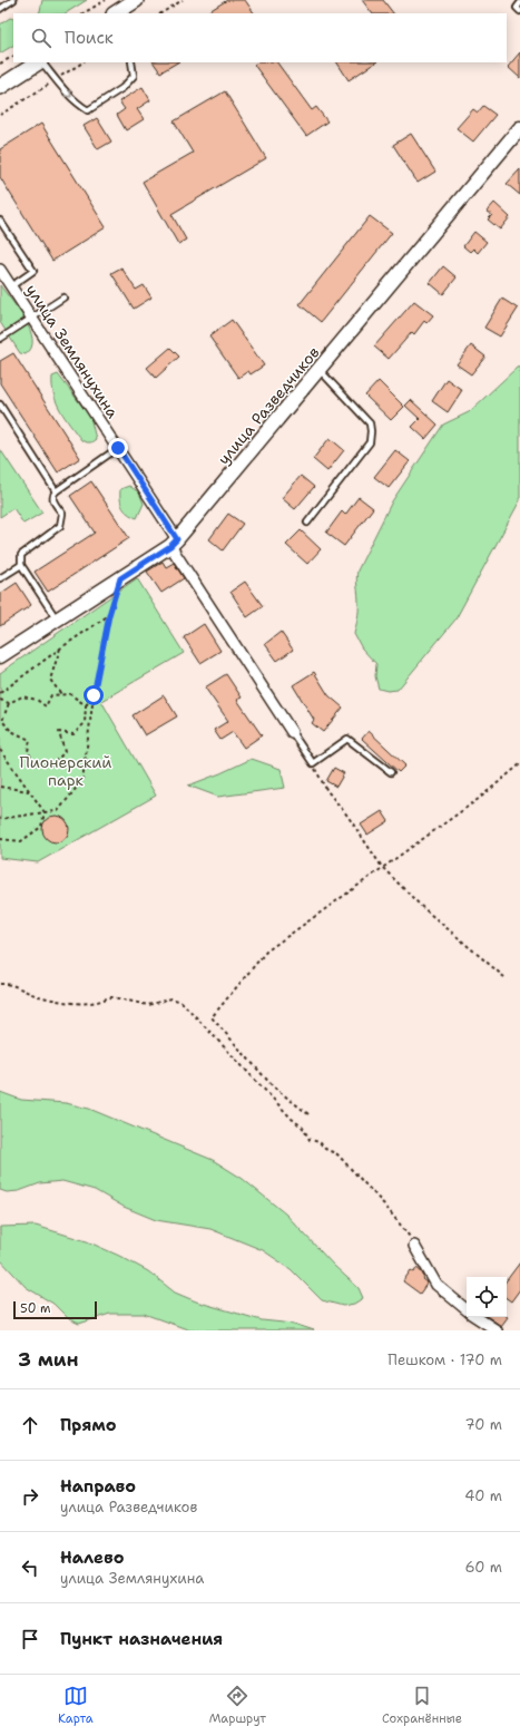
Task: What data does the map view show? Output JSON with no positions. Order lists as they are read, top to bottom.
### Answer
{
  "streets": {
    "street": ["улица Землянухина", "улица Разведчиков"]
  },
  "crossings": [
    ["улица Землянухина", "улица Разведчиков"]
  ],
  "parks": ["Пионерский парк"],
  "scale_bar": "50 m",
  "page": {
    "search": "Поиск",
    "scale": "50 m",
    "heading": ["3 мин", "Пешком · 170 m"],
    "list": [
      ["Прямо", "70 m"],
      ["Направо", "улица Разведчиков", "40 m"],
      ["Налево", "улица Землянухина", "60 m"],
      "Пункт назначения"
    ],
    "nav": ["Карта", "Маршрут", "Сохранённые"]
  }
}
